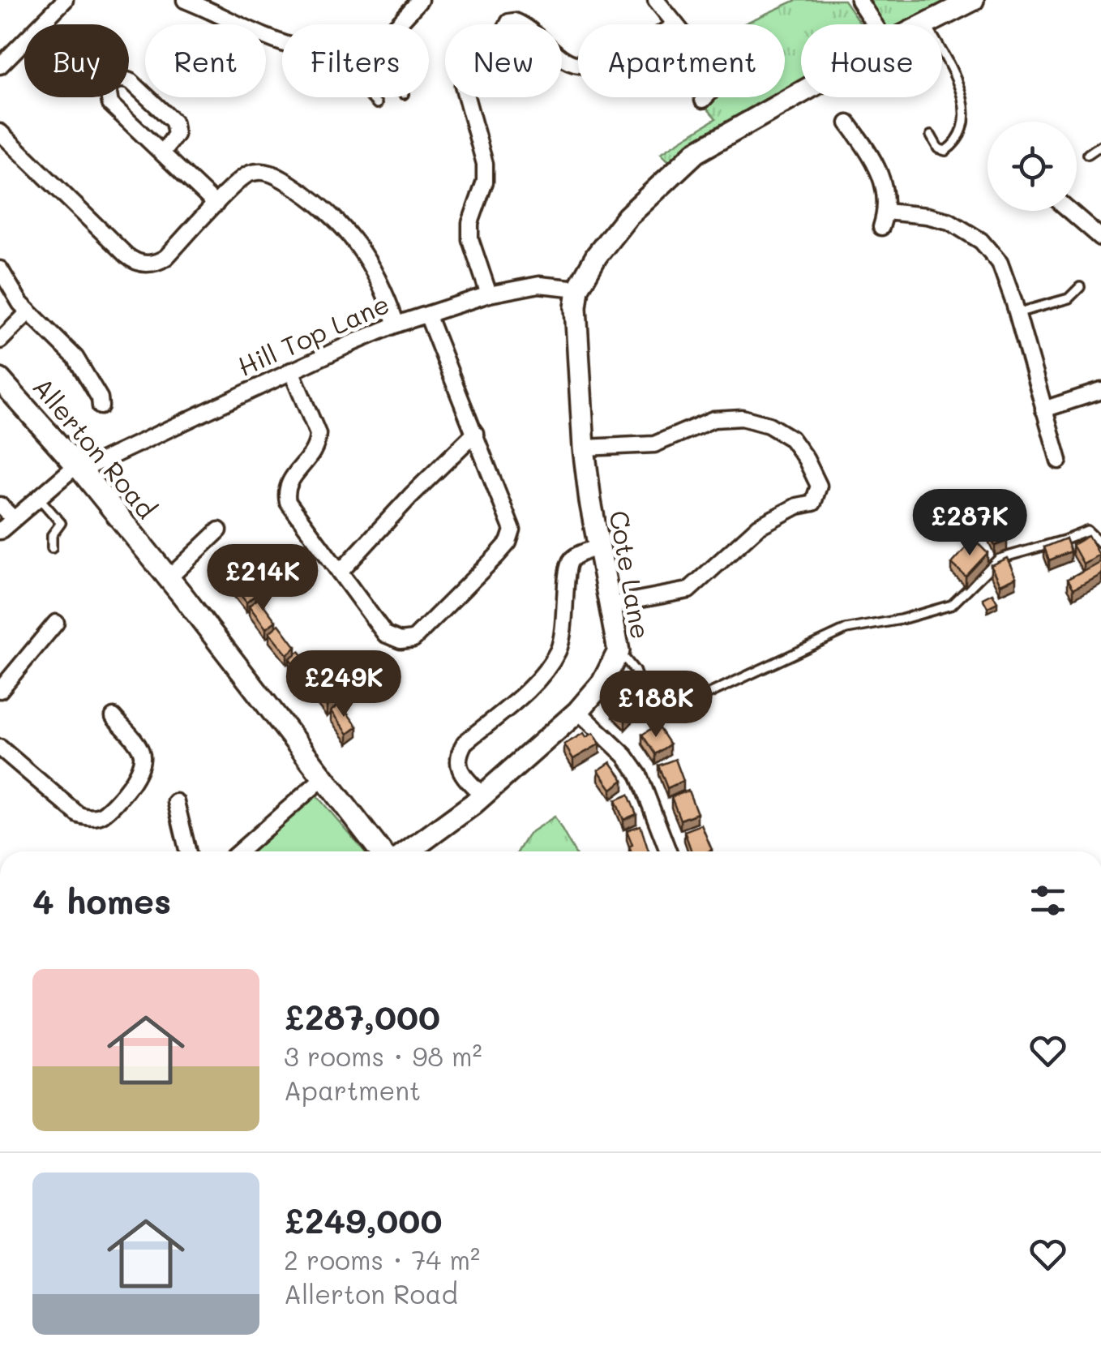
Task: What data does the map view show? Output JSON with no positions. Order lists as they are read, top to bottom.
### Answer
{
  "streets": {
    "street": ["Hill Top Lane", "Allerton Road", "Cote Lane"]
  },
  "crossings": [
    ["Hill Top Lane", "Allerton Road"],
    ["Hill Top Lane", "Cote Lane"]
  ],
  "page": {
    "chip": [
      "Buy",
      "Rent",
      "Filters",
      "New",
      "Apartment",
      "House"
    ],
    "price": [
      "£287K",
      "£214K",
      "£249K",
      "£188K"
    ],
    "heading": "4 homes",
    "list": [
      {
        "name": "£287,000",
        "note": "3 rooms · 98 m² · Apartment"
      },
      {
        "name": "£249,000",
        "note": "2 rooms · 74 m² · Allerton Road"
      }
    ]
  }
}
